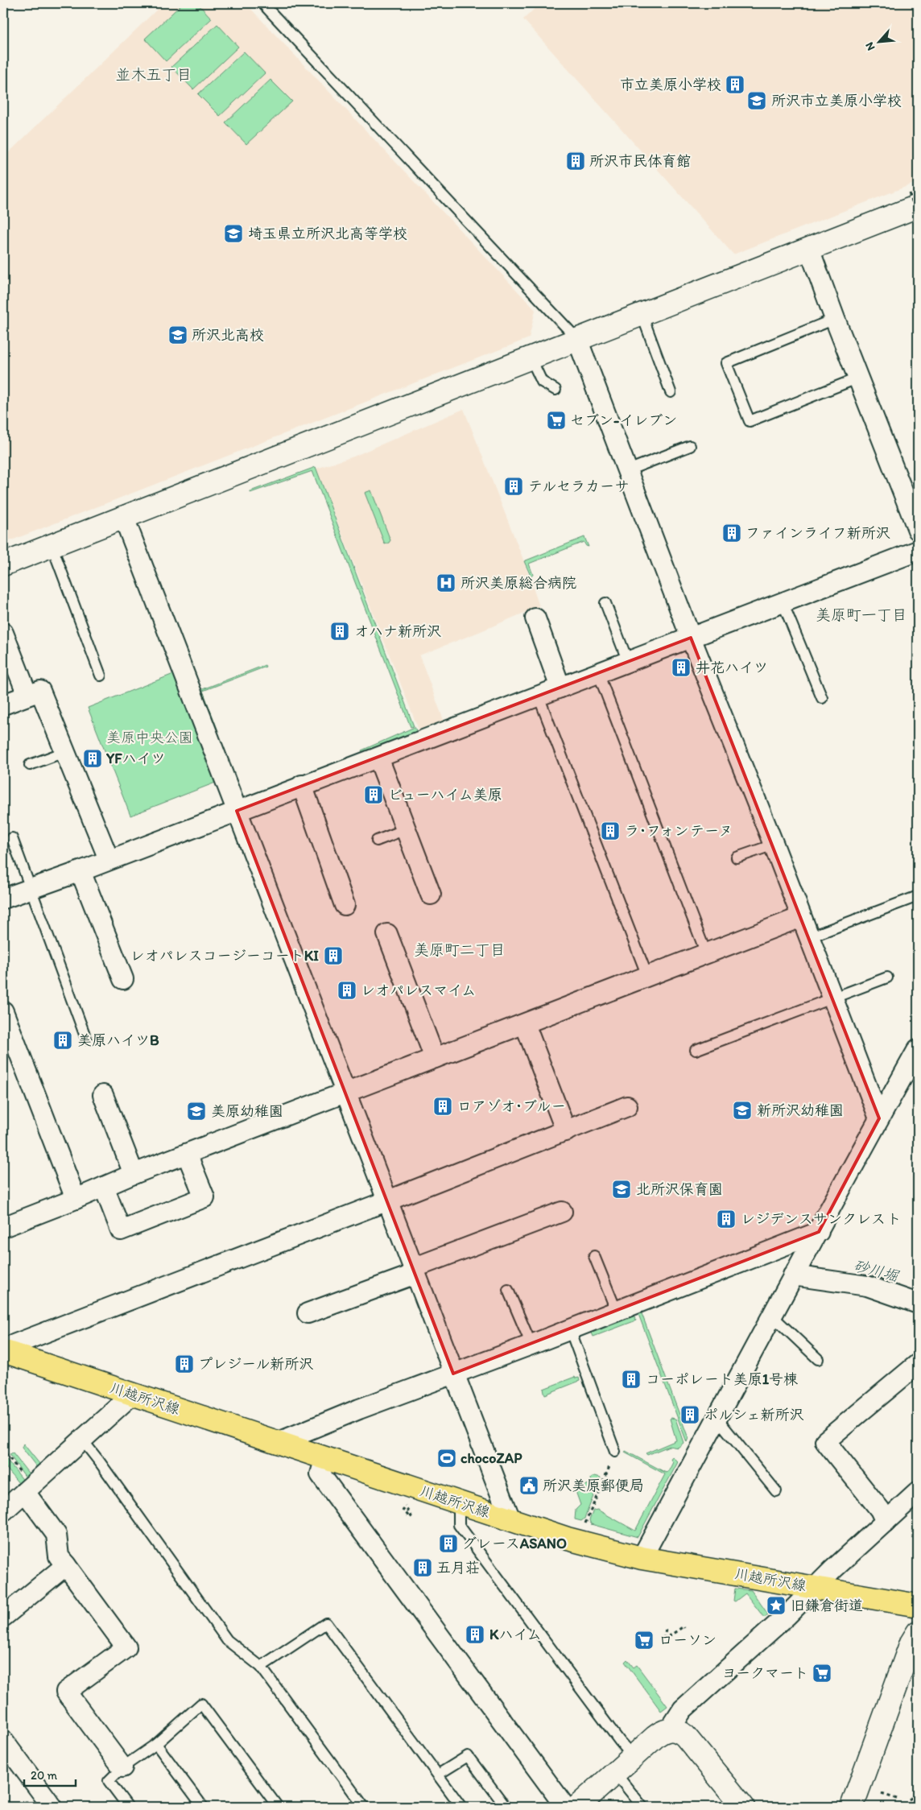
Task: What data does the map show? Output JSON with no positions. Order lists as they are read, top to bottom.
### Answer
{
  "streets": {
    "main road": ["川越所沢線"]
  },
  "districts": ["並木五丁目", "美原町一丁目", "美原町二丁目"],
  "water": ["砂川堀"],
  "parks": ["美原中央公園"],
  "places": {
    "building": [
      "市立美原小学校",
      "所沢市民体育館",
      "テルセラカーサ",
      "ファインライフ新所沢",
      "オハナ新所沢",
      "井花ハイツ",
      "YFハイツ",
      "ビューハイム美原",
      "ラ･フォンテーヌ",
      "レオパレスコージーコートKI",
      "レオパレスマイム",
      "美原ハイツB",
      "ロアゾオ･ブルー",
      "レジデンスサンクレスト",
      "プレジール新所沢",
      "コーポレート美原1号棟",
      "ポルシェ新所沢",
      "グレースASANO",
      "五月荘",
      "Kハイム"
    ],
    "school or university": [
      "所沢市立美原小学校",
      "埼玉県立所沢北高等学校",
      "所沢北高校",
      "新所沢幼稚園",
      "美原幼稚園",
      "北所沢保育園"
    ],
    "supermarket": ["セブン-イレブン", "ローソン", "ヨークマート"],
    "hospital": ["所沢美原総合病院"],
    "sports": ["chocoZAP"],
    "public building": ["所沢美原郵便局"],
    "place": ["旧鎌倉街道"]
  },
  "scale_bar": "20 m",
  "north": "bottom left"
}
